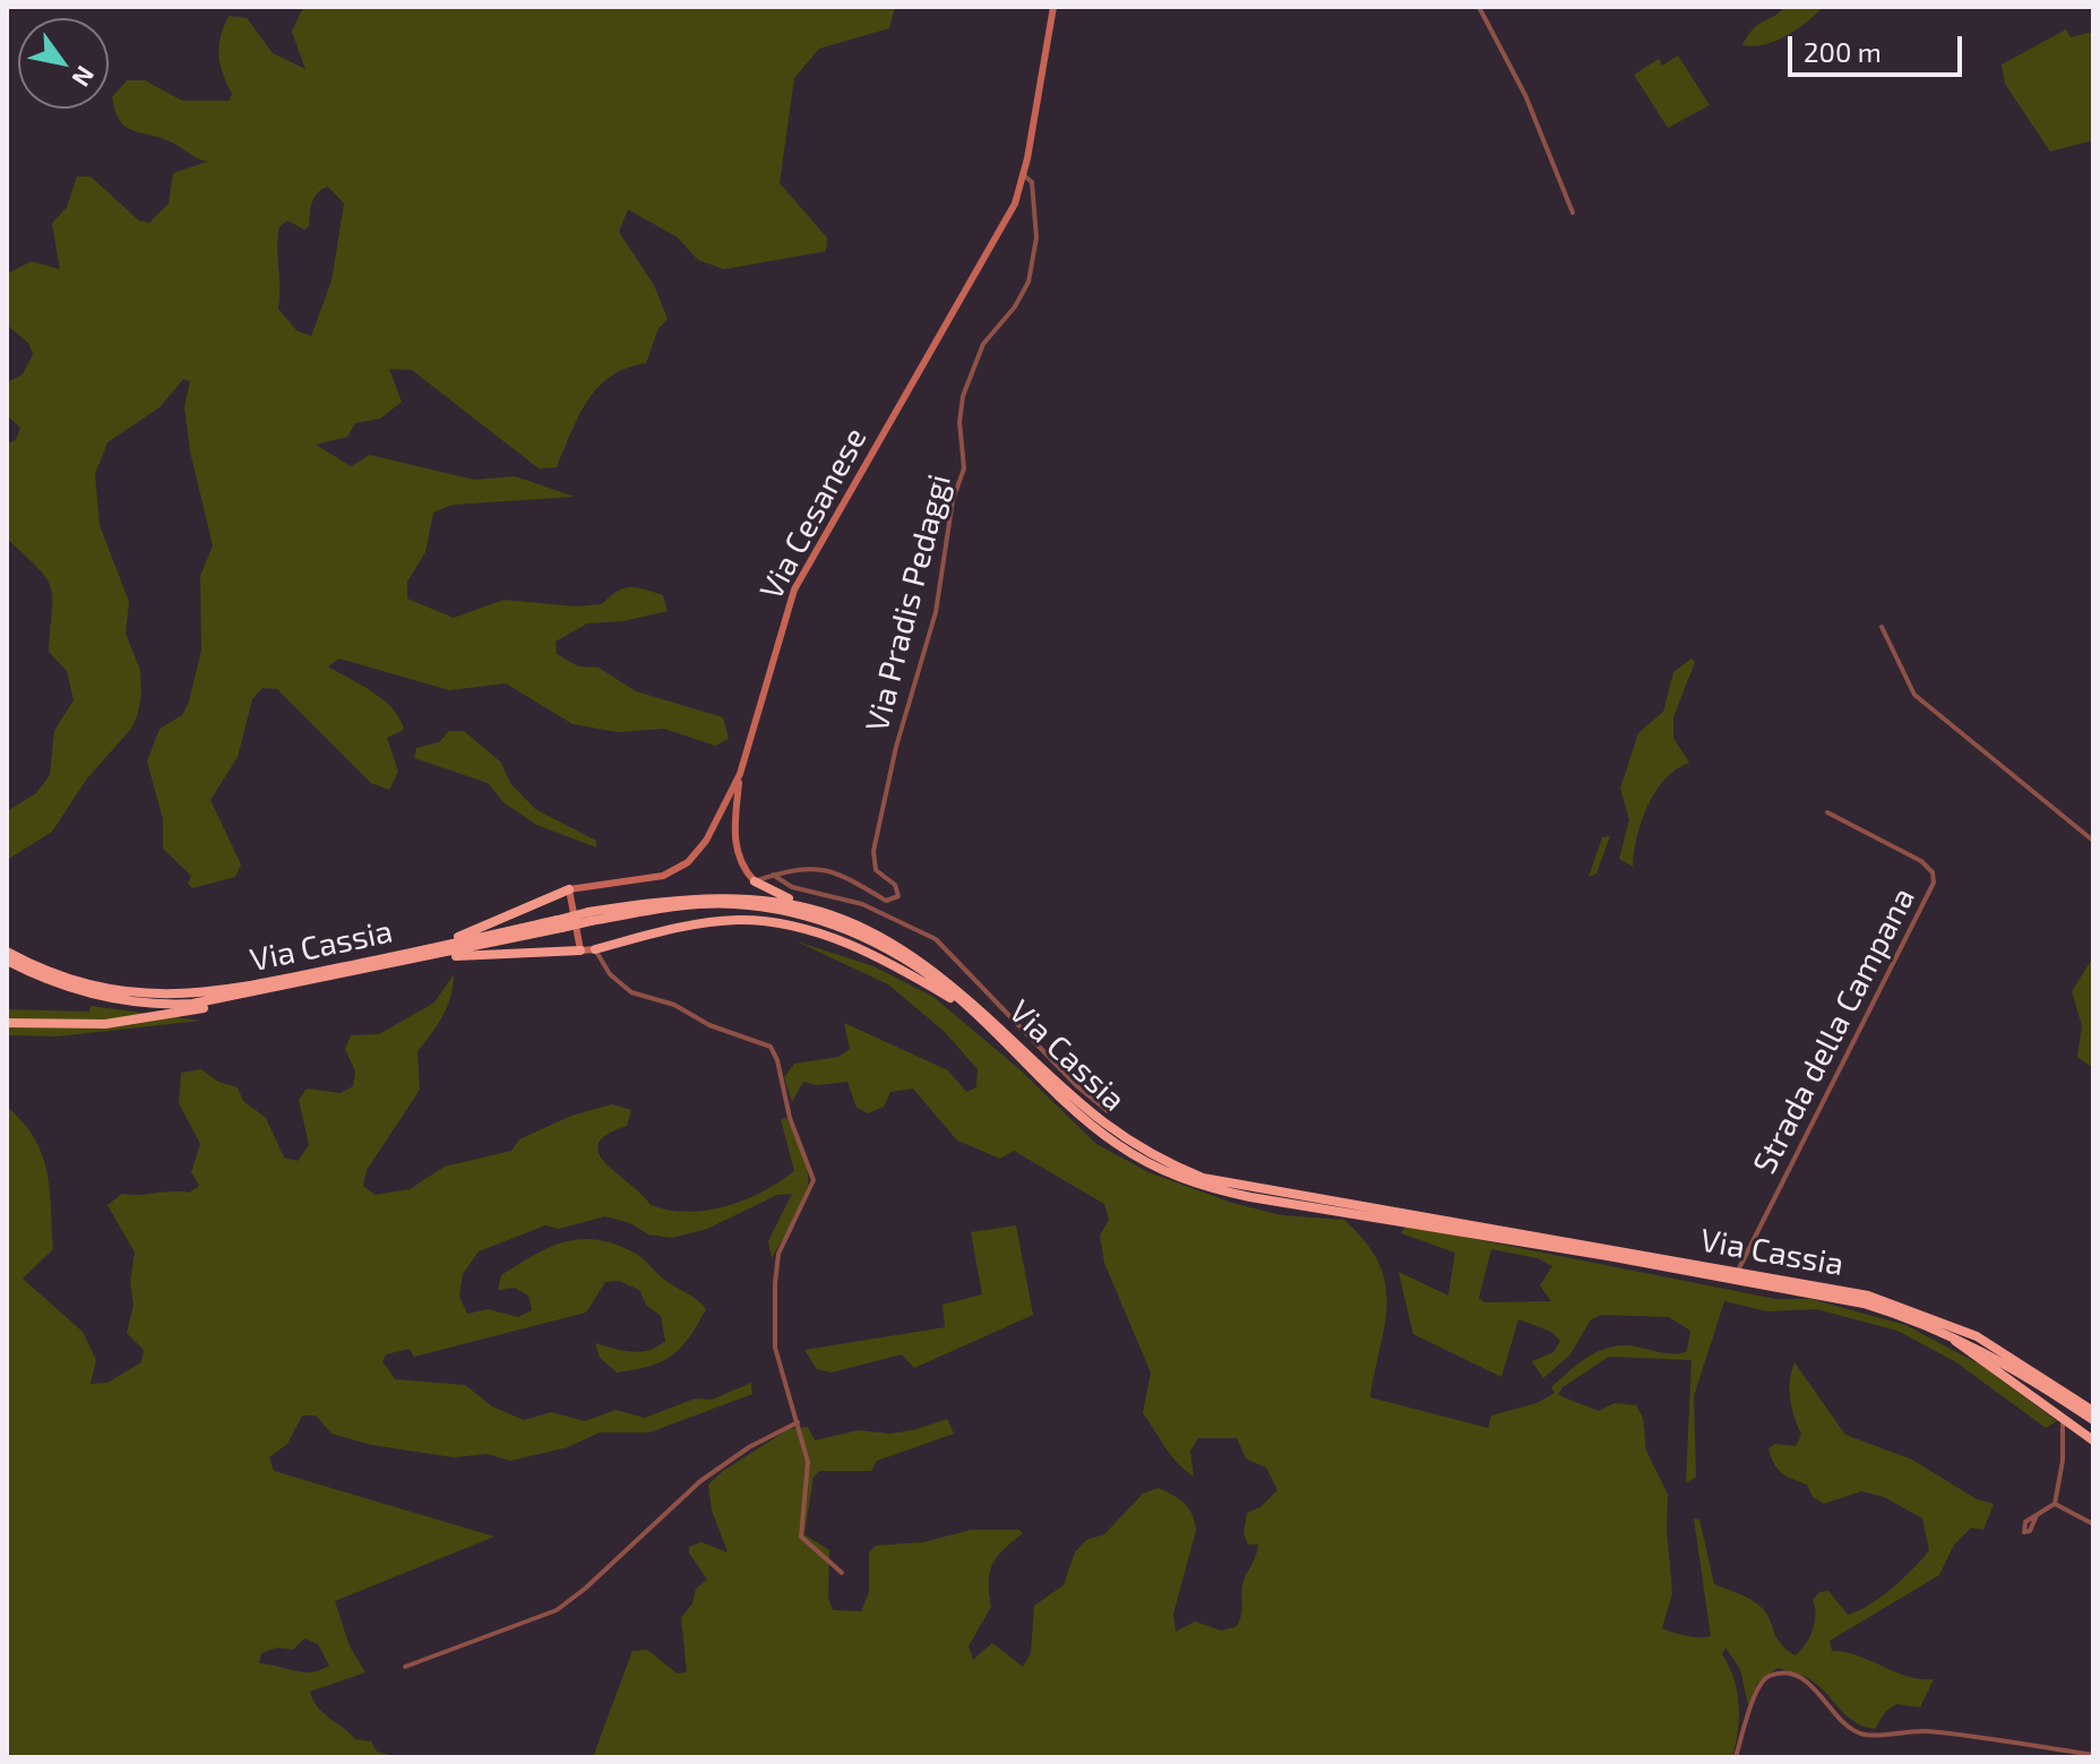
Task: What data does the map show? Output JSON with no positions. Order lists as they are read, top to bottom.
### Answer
{
  "streets": {
    "highway": ["Via Cassia"],
    "street": ["Via Cesanese", "Via Pradis Pedaggi", "Strada della Campana"]
  },
  "crossings": [
    ["Via Cesanese", "Via Pradis Pedaggi"]
  ],
  "scale_bar": "200 m",
  "north": "bottom right"
}
